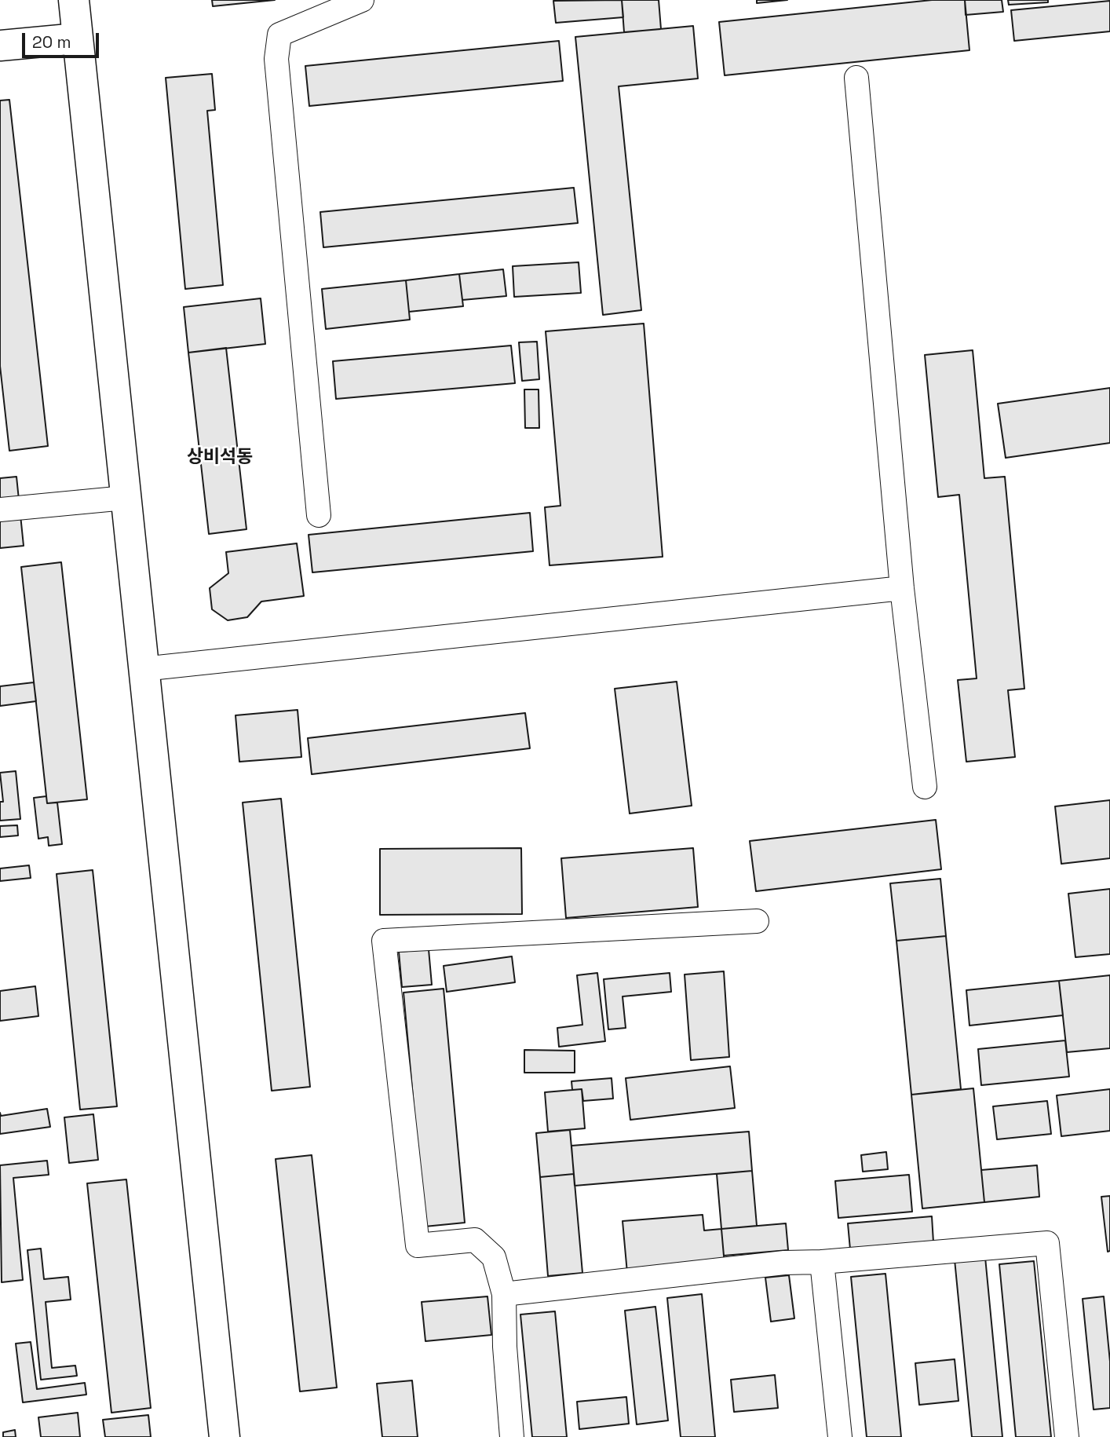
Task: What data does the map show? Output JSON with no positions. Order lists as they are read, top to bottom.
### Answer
{
  "districts": ["상비석동"],
  "scale_bar": "20 m"
}
